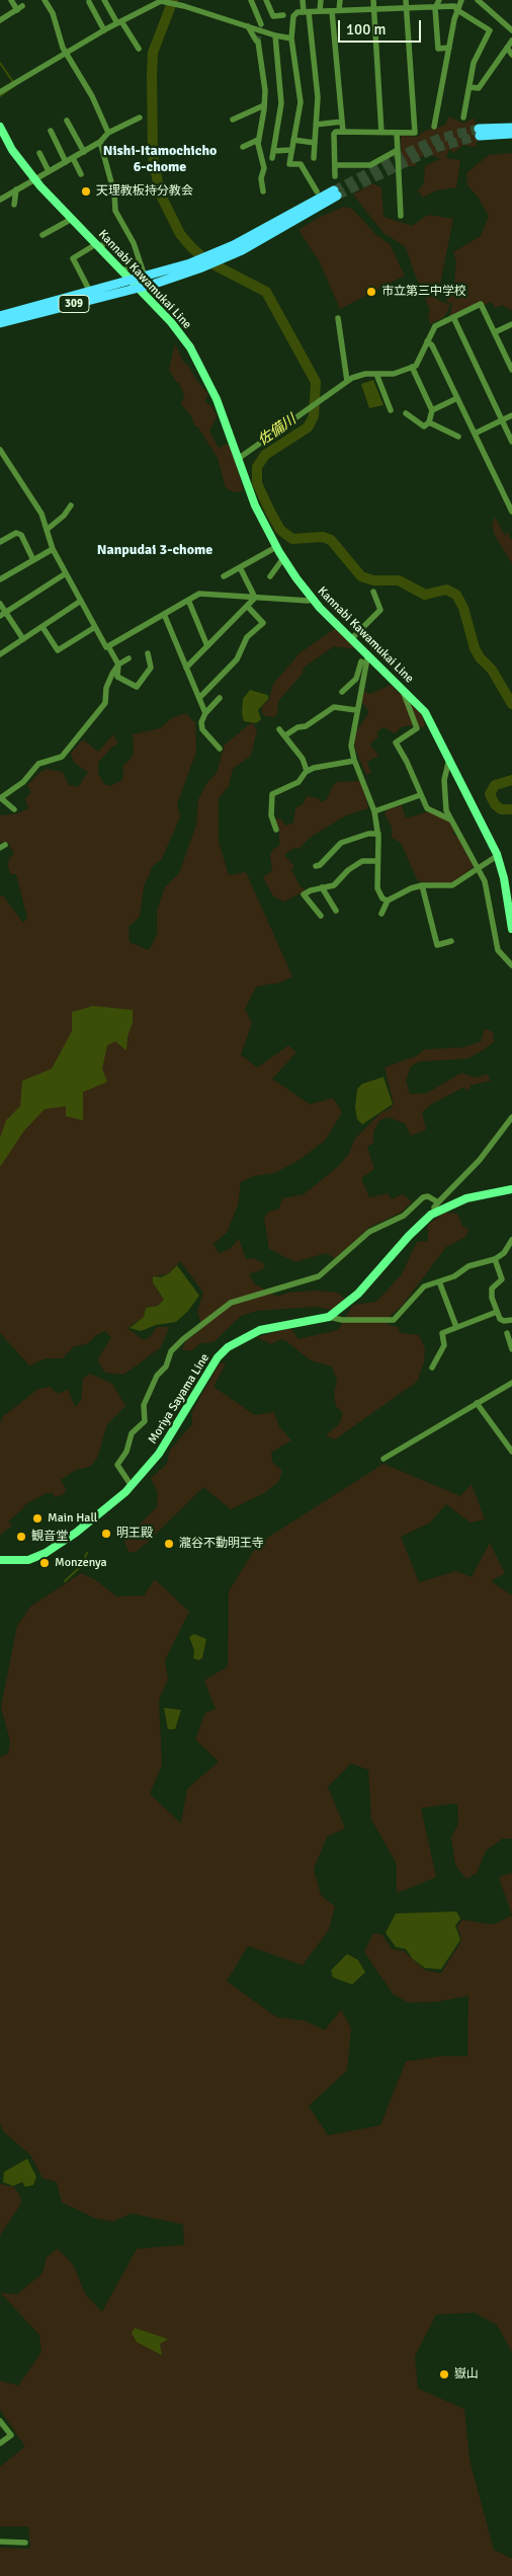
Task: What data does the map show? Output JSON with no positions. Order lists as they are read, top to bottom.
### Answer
{
  "streets": {
    "highway": ["309"],
    "main road": ["Kannabi Kawamukai Line", "Moriya Sayama Line"]
  },
  "crossings": [
    ["Kannabi Kawamukai Line", "309"]
  ],
  "districts": ["Nishi-Itamochicho 6-chome", "Nanpudai 3-chome"],
  "water": ["佐備川"],
  "places": [
    "天理教板持分教会",
    "市立第三中学校",
    "Main Hall",
    "明王殿",
    "観音堂",
    "瀧谷不動明王寺",
    "Monzenya",
    "嶽山"
  ],
  "scale_bar": "100 m"
}
